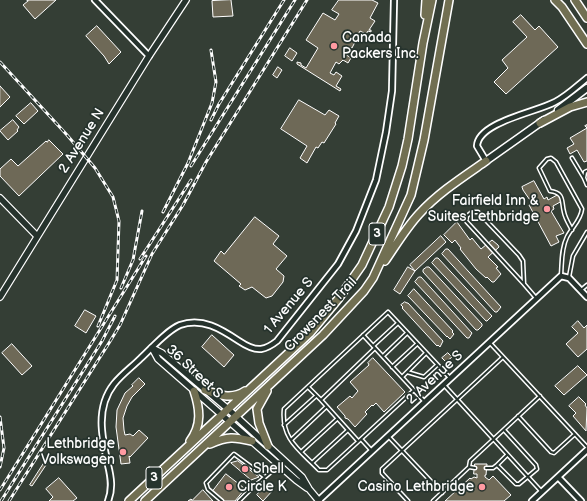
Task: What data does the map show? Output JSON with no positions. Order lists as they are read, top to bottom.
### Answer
{
  "streets": {
    "highway": ["3", "Crowsnest Trail"],
    "street": [
      "2 Avenue N",
      "1 Avenue S",
      "36 Street S",
      "2 Avenue S"
    ]
  },
  "crossings": [
    ["1 Avenue S", "36 Street S"],
    ["Crowsnest Trail", "36 Street S"]
  ],
  "places": [
    "Canada Packers Inc.",
    "Fairfield Inn & Suites Lethbridge",
    "Lethbridge Volkswagen",
    "Shell",
    "Circle K",
    "Casino Lethbridge"
  ]
}
